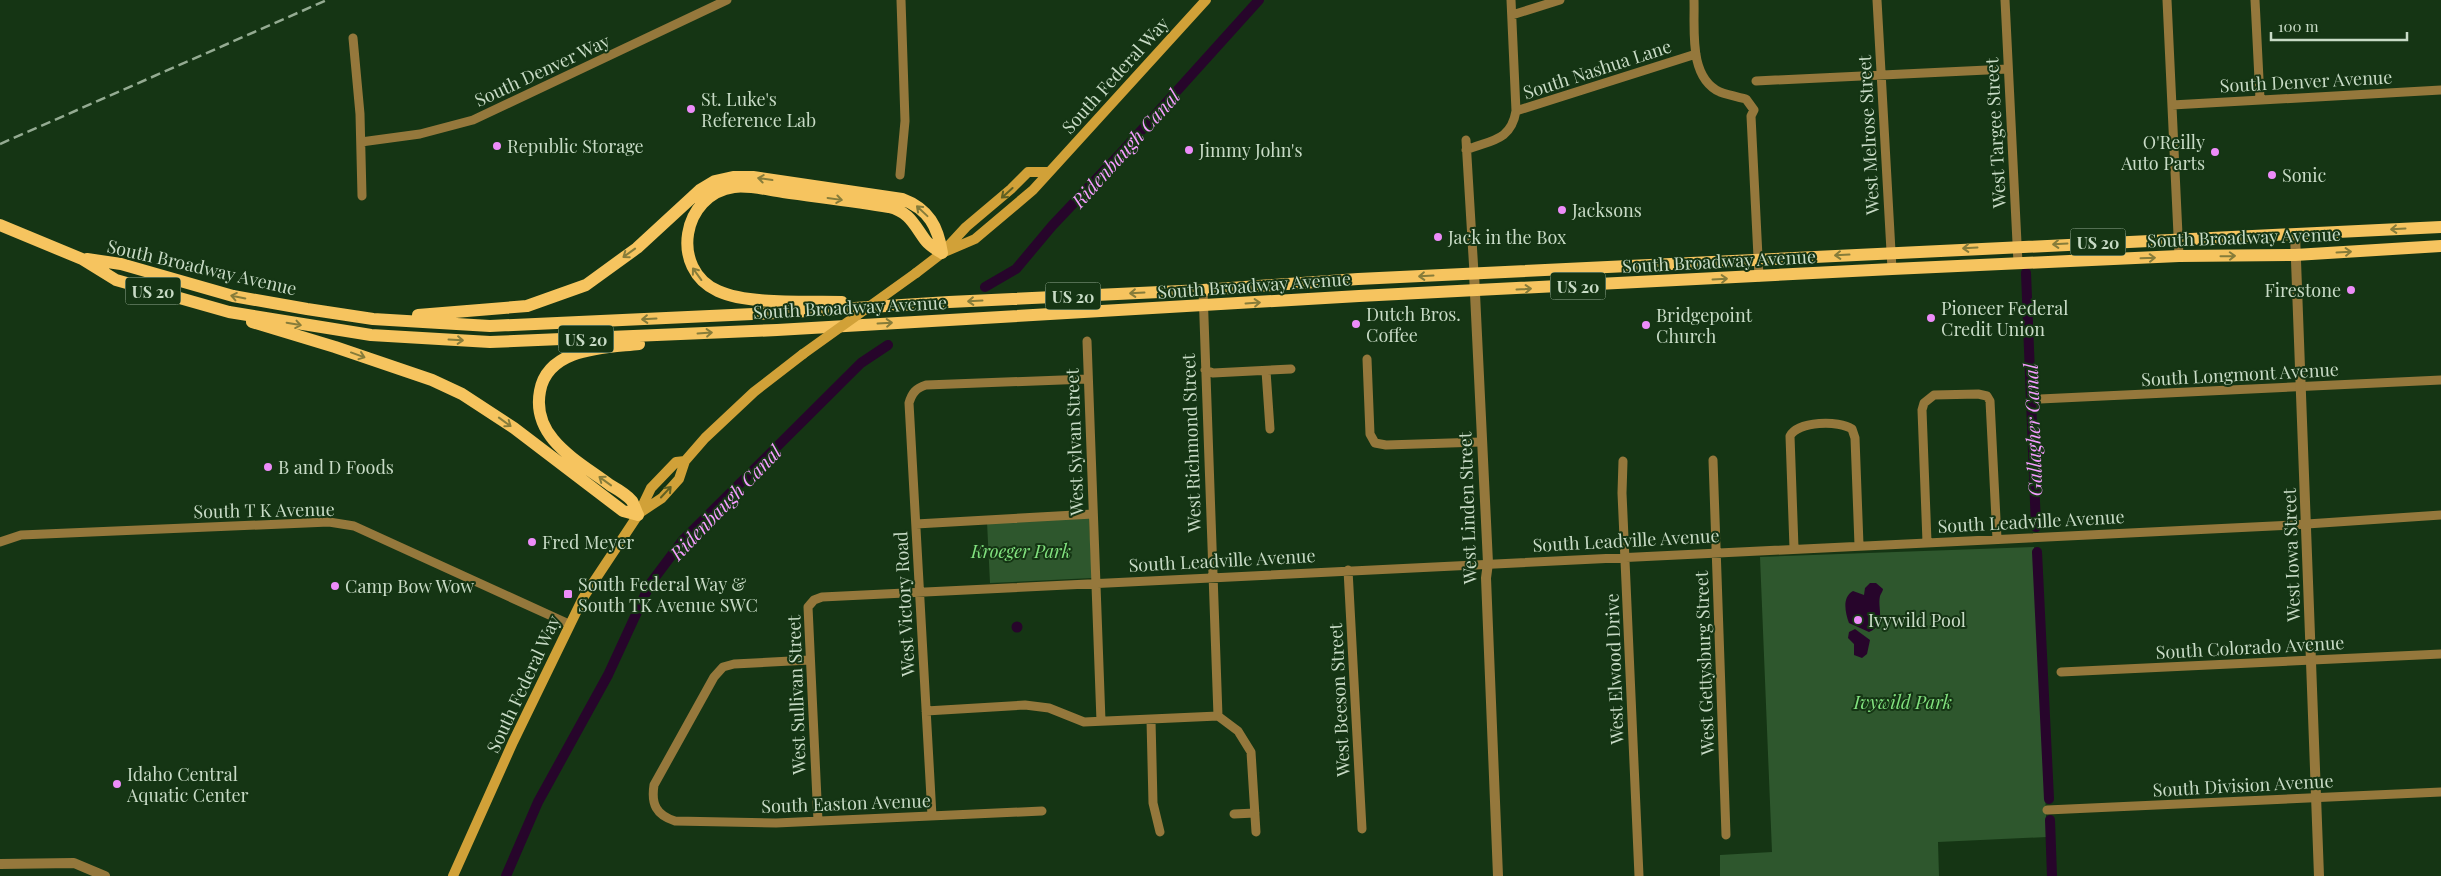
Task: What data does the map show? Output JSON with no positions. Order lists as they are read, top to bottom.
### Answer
{
  "streets": {
    "main road": ["South Federal Way", "South Broadway Avenue", "US 20"],
    "street": [
      "South Nashua Lane",
      "South Denver Way",
      "South Denver Avenue",
      "West Targee Street",
      "West Melrose Street",
      "South Longmont Avenue",
      "West Sylvan Street",
      "West Richmond Street",
      "West Linden Street",
      "South T K Avenue",
      "South Leadville Avenue",
      "West Iowa Street",
      "West Victory Road",
      "South Colorado Avenue",
      "West Gettysburg Street",
      "West Elwood Drive",
      "West Sullivan Street",
      "West Beeson Street",
      "South Division Avenue",
      "South Easton Avenue"
    ]
  },
  "crossings": [
    ["South Nashua Lane", "West Linden Street"],
    ["South Federal Way", "South T K Avenue"],
    ["West Targee Street", "South Broadway Avenue"],
    ["West Melrose Street", "South Broadway Avenue"],
    ["South Broadway Avenue", "West Richmond Street"],
    ["South Broadway Avenue", "West Linden Street"],
    ["South Broadway Avenue", "West Iowa Street"],
    ["South Longmont Avenue", "West Iowa Street"],
    ["West Sylvan Street", "South Leadville Avenue"],
    ["West Sylvan Street", "West Victory Road"],
    ["West Richmond Street", "South Leadville Avenue"],
    ["West Linden Street", "South Leadville Avenue"],
    ["South Leadville Avenue", "West Iowa Street"],
    ["South Leadville Avenue", "West Victory Road"],
    ["South Leadville Avenue", "West Gettysburg Street"],
    ["South Leadville Avenue", "West Elwood Drive"],
    ["South Leadville Avenue", "West Sullivan Street"],
    ["South Leadville Avenue", "West Beeson Street"],
    ["West Iowa Street", "South Colorado Avenue"],
    ["West Iowa Street", "South Division Avenue"],
    ["West Victory Road", "South Easton Avenue"],
    ["West Sullivan Street", "South Easton Avenue"]
  ],
  "water": ["Ridenbaugh Canal", "Gallagher Canal"],
  "parks": ["Kroeger Park", "Ivywild Park"],
  "places": {
    "other": [
      "St. Luke's Reference Lab",
      "Republic Storage",
      "Jimmy John's",
      "O'Reilly Auto Parts",
      "Sonic",
      "Jacksons",
      "Jack in the Box",
      "Firestone",
      "Pioneer Federal Credit Union",
      "Dutch Bros. Coffee",
      "Bridgepoint Church",
      "B and D Foods",
      "Fred Meyer",
      "Camp Bow Wow",
      "Ivywild Pool",
      "Idaho Central Aquatic Center"
    ],
    "transit": ["South Federal Way & South TK Avenue SWC"]
  },
  "scale_bar": "100 m"
}
